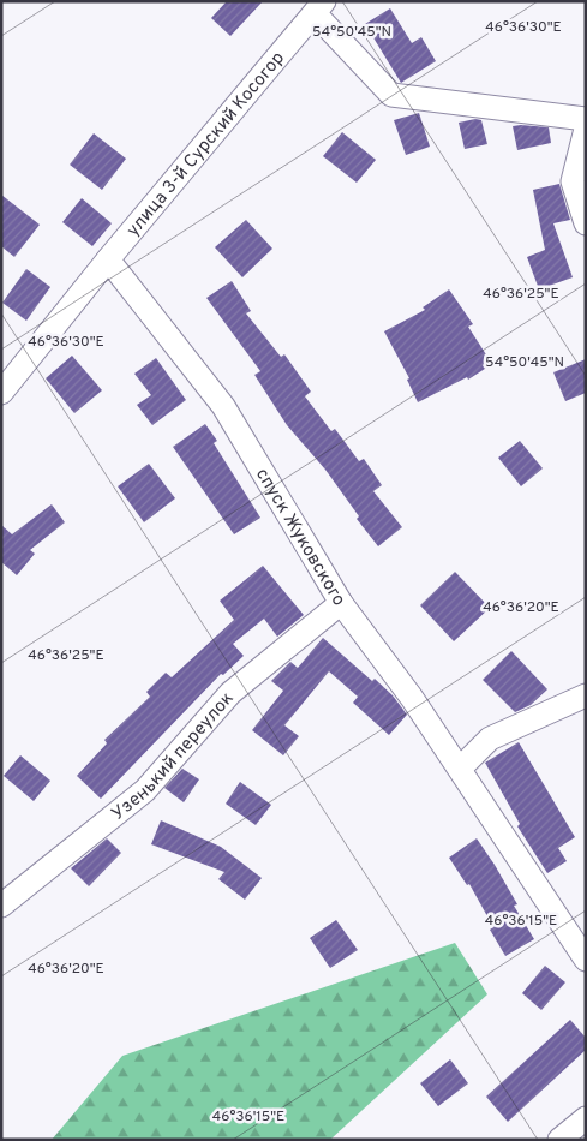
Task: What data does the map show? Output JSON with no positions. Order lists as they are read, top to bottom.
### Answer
{
  "streets": {
    "street": ["улица 3-й Сурский Косогор", "спуск Жуковского", "Узенький переулок"]
  },
  "crossings": [
    ["улица 3-й Сурский Косогор", "спуск Жуковского"],
    ["спуск Жуковского", "Узенький переулок"]
  ],
  "coordinates": [
    "46°36'30\"E",
    "54°50'45\"N",
    "46°36'25\"E",
    "46°36'20\"E",
    "46°36'15\"E"
  ]
}
